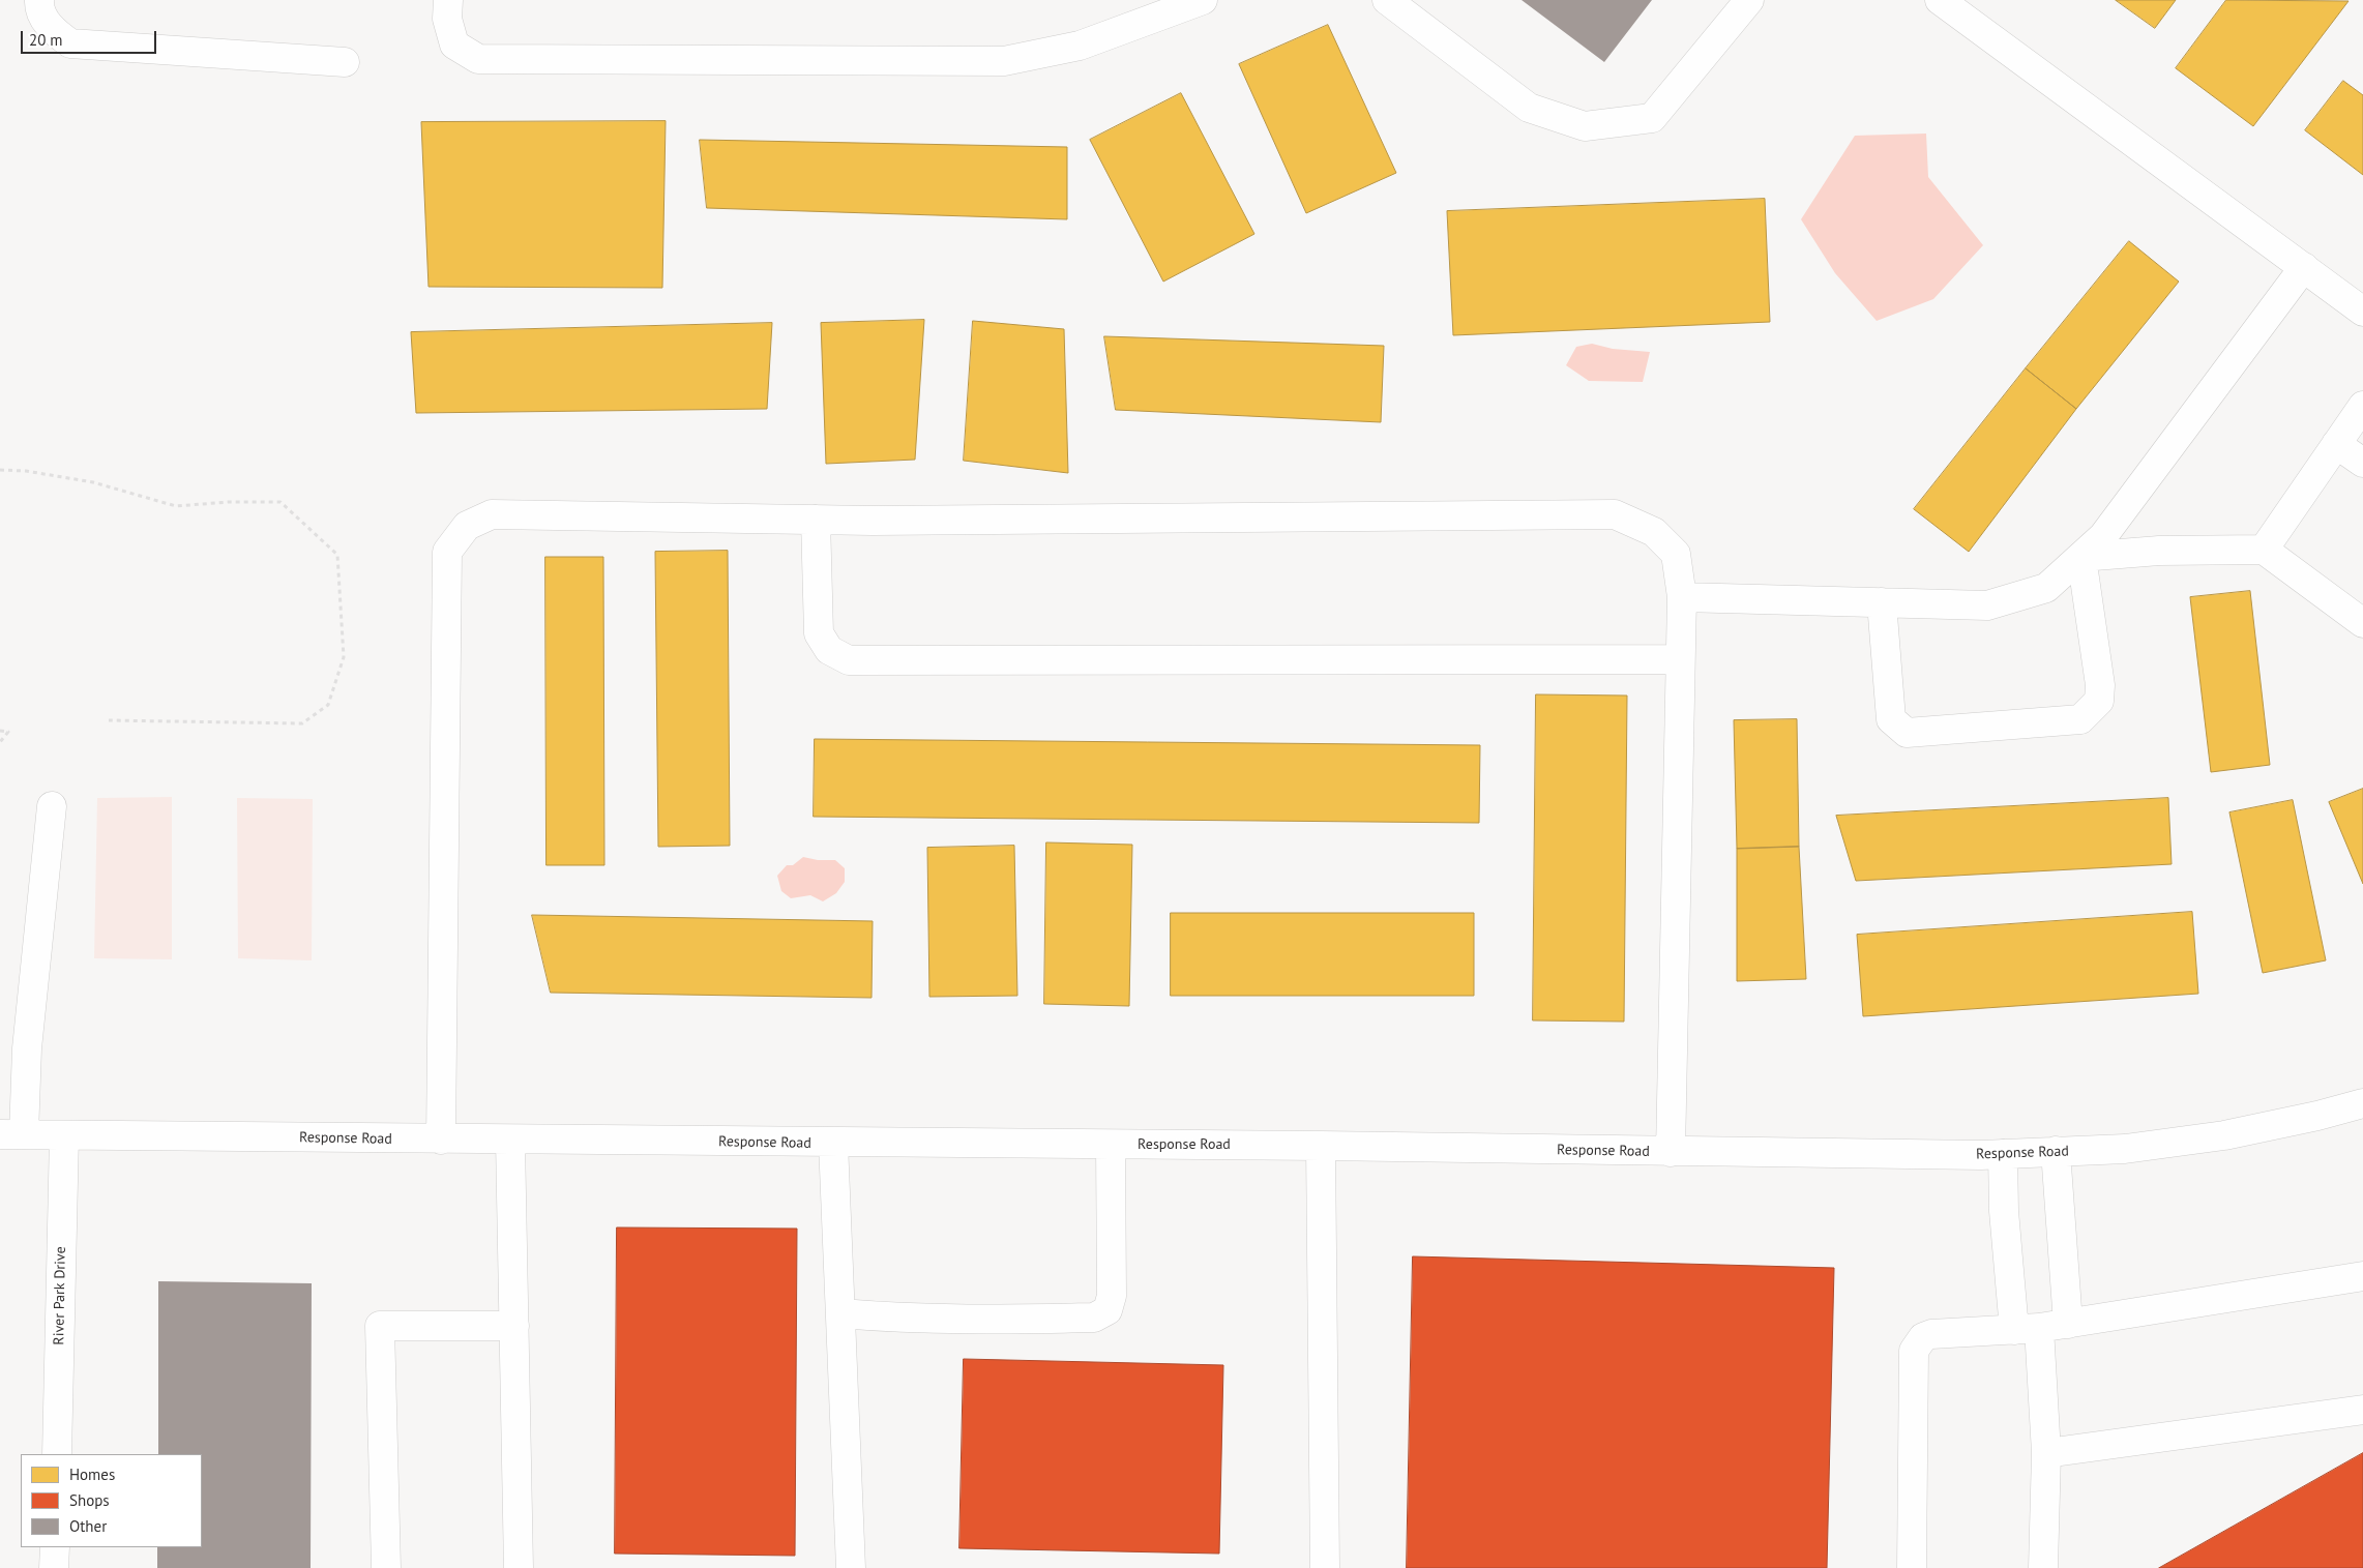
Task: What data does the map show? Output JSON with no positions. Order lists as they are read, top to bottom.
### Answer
{
  "streets": {
    "street": ["Response Road", "River Park Drive"]
  },
  "crossings": [
    ["Response Road", "River Park Drive"]
  ],
  "legend": ["Homes", "Shops", "Other"],
  "scale_bar": "20 m"
}
